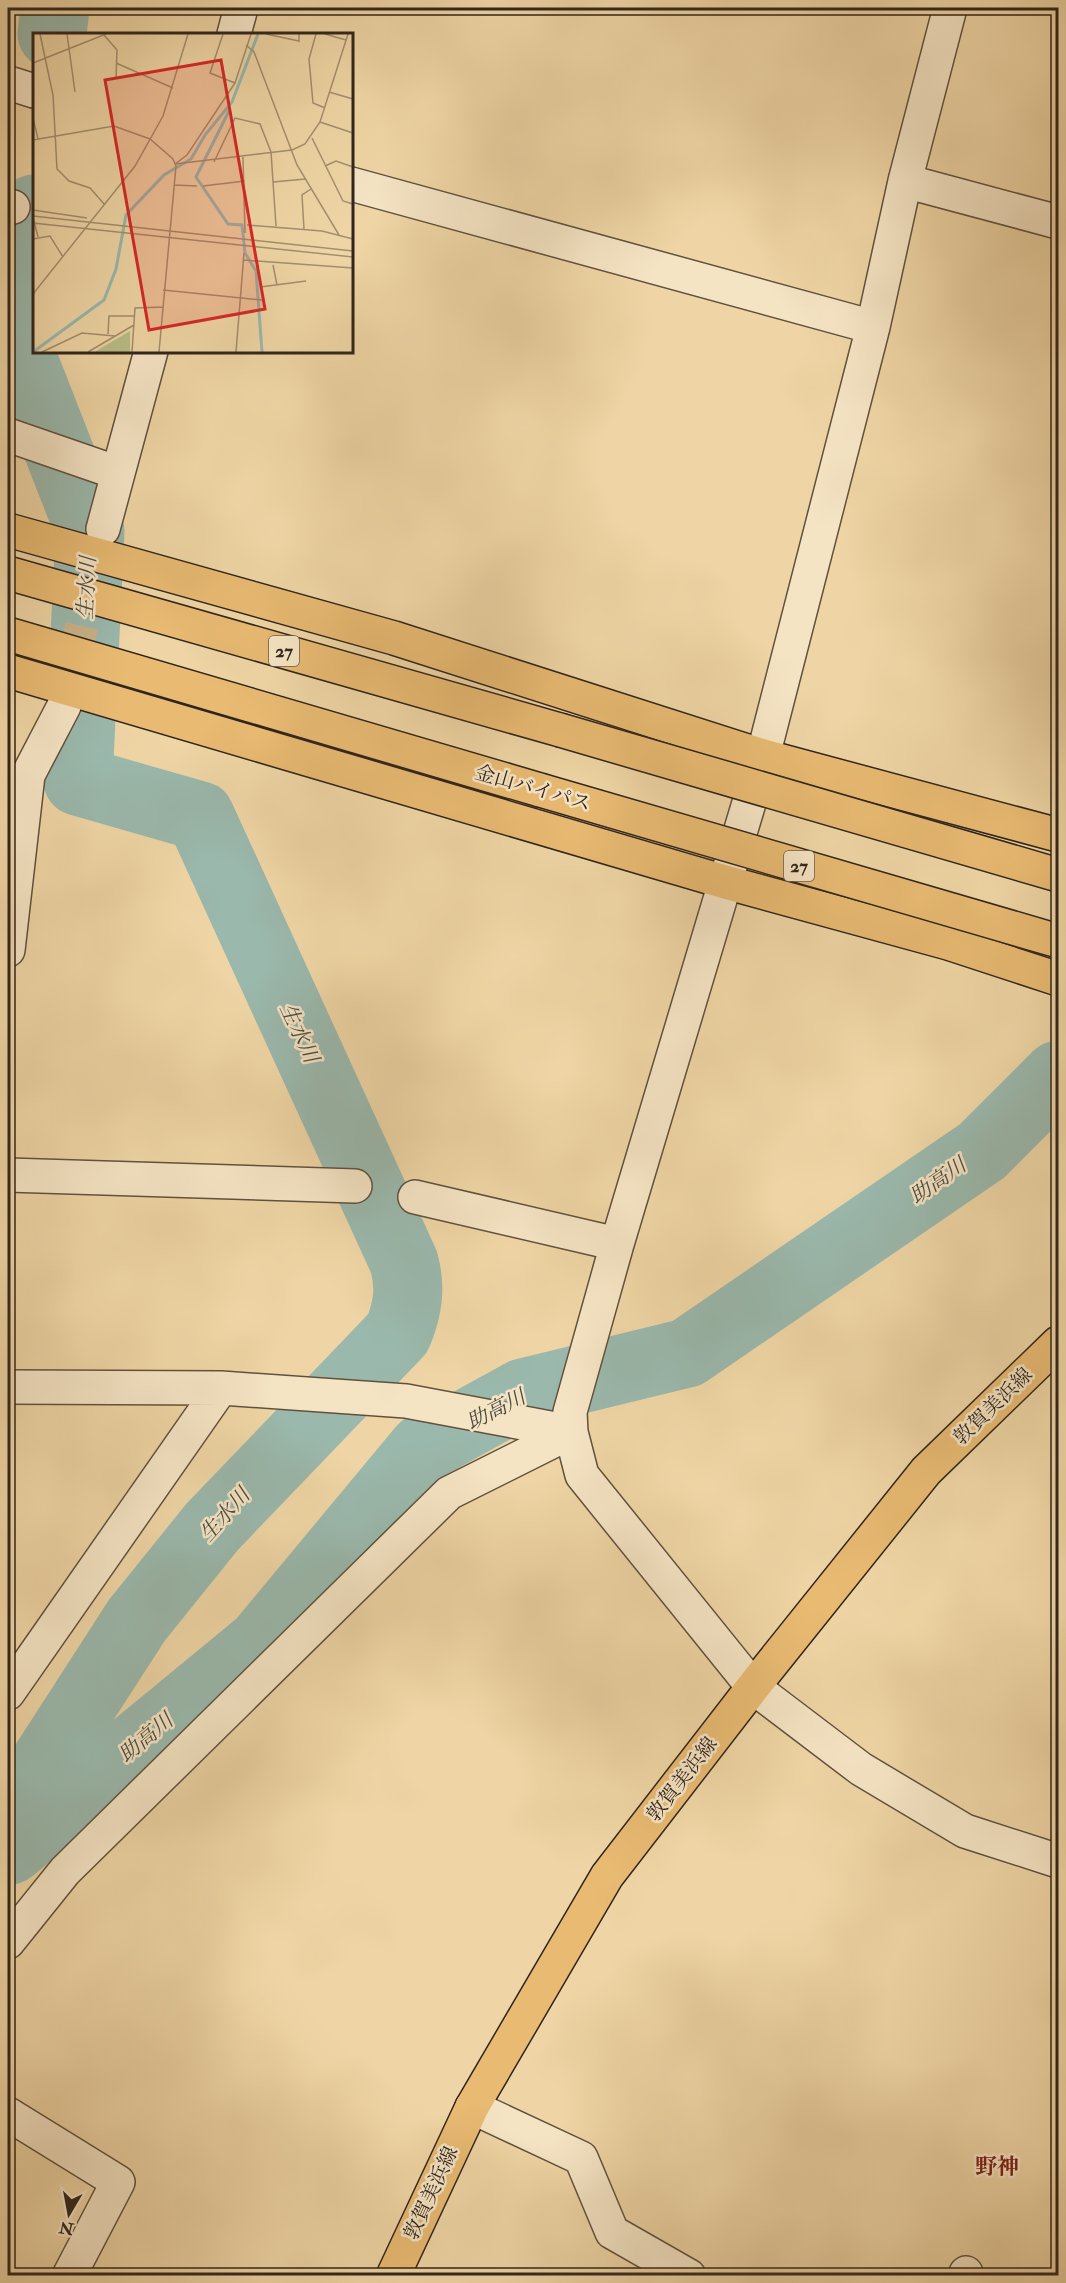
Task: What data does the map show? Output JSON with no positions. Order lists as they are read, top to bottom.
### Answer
{
  "streets": {
    "main road": ["27", "金山バイパス", "敦賀美浜線"]
  },
  "districts": ["野神"],
  "water": ["生水川", "助高川"],
  "north": "bottom"
}
